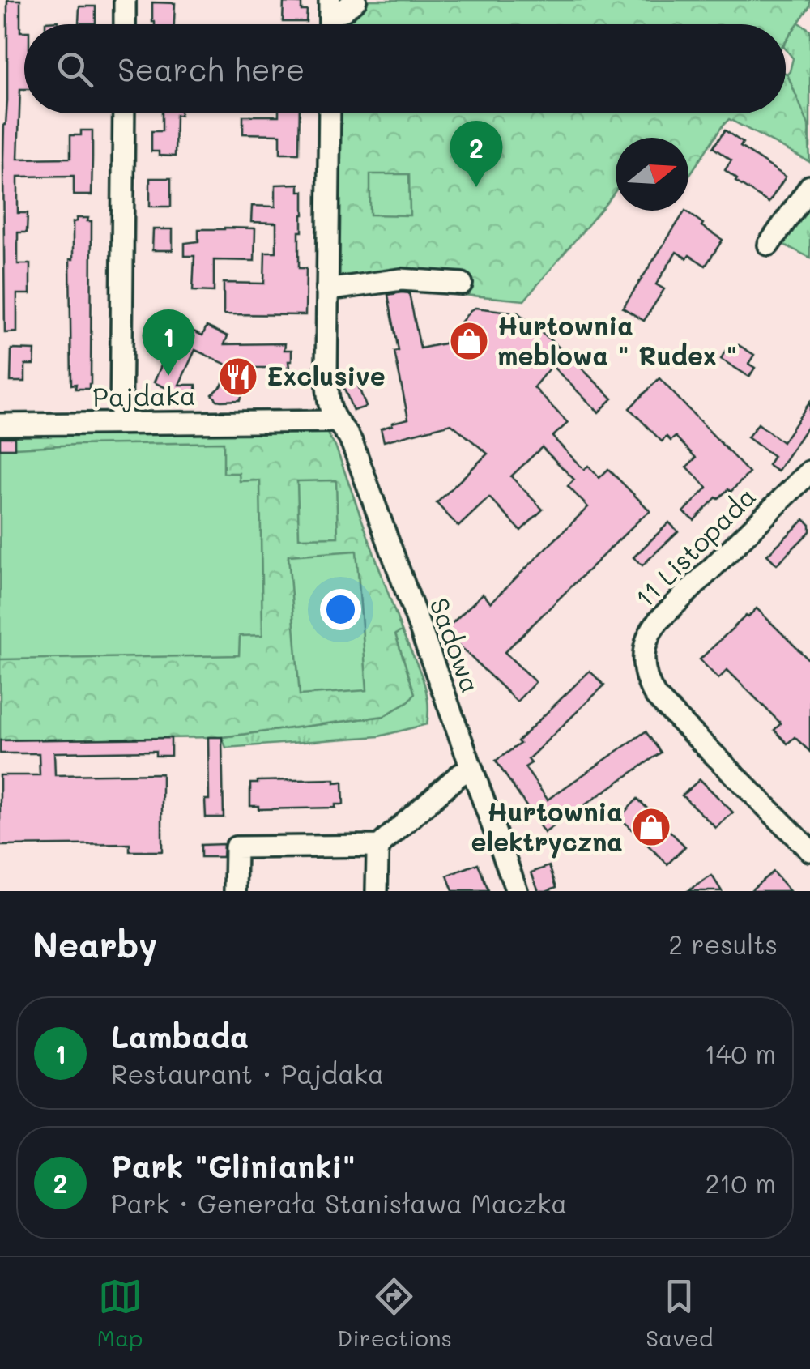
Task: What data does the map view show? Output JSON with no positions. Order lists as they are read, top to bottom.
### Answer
{
  "streets": {
    "street": ["Pajdaka", "11 Listopada", "Sadowa"]
  },
  "crossings": [
    ["Pajdaka", "Sadowa"]
  ],
  "places": {
    "shop": ["Hurtownia meblowa \" Rudex \"", "Hurtownia elektryczna"],
    "restaurant": ["Exclusive"]
  },
  "north": "right",
  "page": {
    "search": "Search here",
    "pins": ["2", "1"],
    "heading": ["Nearby", "2 results"],
    "list": [
      {
        "mark": "1",
        "name": "Lambada",
        "note": "Restaurant · Pajdaka",
        "value": "140 m"
      },
      {
        "mark": "2",
        "name": "Park \"Glinianki\"",
        "note": "Park · Generała Stanisława Maczka",
        "value": "210 m"
      }
    ],
    "nav": ["Map", "Directions", "Saved"]
  }
}
